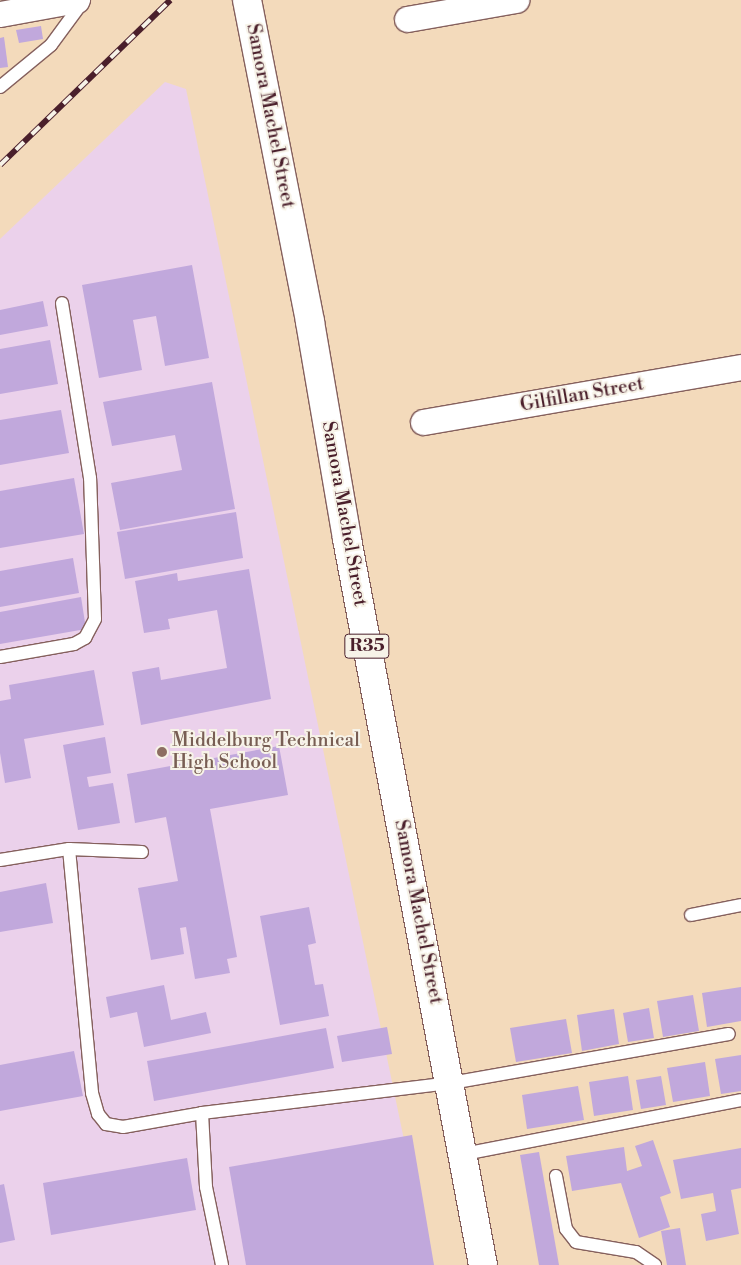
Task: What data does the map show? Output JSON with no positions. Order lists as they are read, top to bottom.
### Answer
{
  "streets": {
    "main road": ["Samora Machel Street", "R35"],
    "street": ["Gilfillan Street"]
  },
  "places": ["Middelburg Technical High School"]
}
